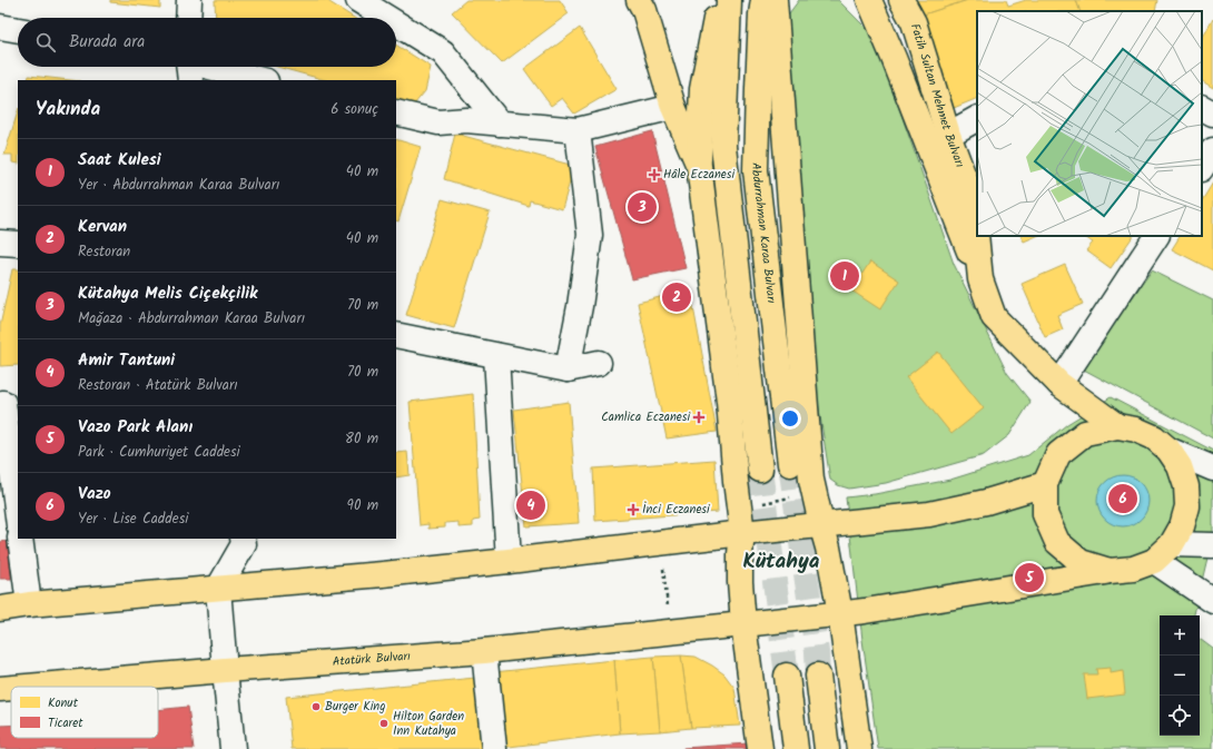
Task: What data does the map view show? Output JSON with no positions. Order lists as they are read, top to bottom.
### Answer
{
  "streets": {
    "main road": ["Fatih Sultan Mehmet Bulvarı", "Abdurrahman Karaa Bulvarı", "Atatürk Bulvarı"]
  },
  "crossings": [
    ["Fatih Sultan Mehmet Bulvarı", "Atatürk Bulvarı"]
  ],
  "districts": ["Kütahya"],
  "places": {
    "health": ["Hâle Eczanesi", "Camlica Eczanesi", "İnci Eczanesi"],
    "other": ["Burger King", "Hilton Garden Inn Kutahya"]
  },
  "legend": ["Konut", "Ticaret"],
  "page": {
    "search": "Burada ara",
    "heading": ["Yakında", "6 sonuç"],
    "list": [
      {
        "mark": "1",
        "name": "Saat Kulesi",
        "note": "Yer · Abdurrahman Karaa Bulvarı",
        "value": "40 m"
      },
      {
        "mark": "2",
        "name": "Kervan",
        "note": "Restoran",
        "value": "40 m"
      },
      {
        "mark": "3",
        "name": "Kütahya Melis Ciçekçilik",
        "note": "Mağaza · Abdurrahman Karaa Bulvarı",
        "value": "70 m"
      },
      {
        "mark": "4",
        "name": "Amir Tantuni",
        "note": "Restoran · Atatürk Bulvarı",
        "value": "70 m"
      },
      {
        "mark": "5",
        "name": "Vazo Park Alanı",
        "note": "Park · Cumhuriyet Caddesi",
        "value": "80 m"
      },
      {
        "mark": "6",
        "name": "Vazo",
        "note": "Yer · Lise Caddesi",
        "value": "90 m"
      }
    ],
    "pins": [
      "3",
      "1",
      "2",
      "6",
      "4",
      "5"
    ],
    "map_buttons": ["+", "−"]
  }
}
